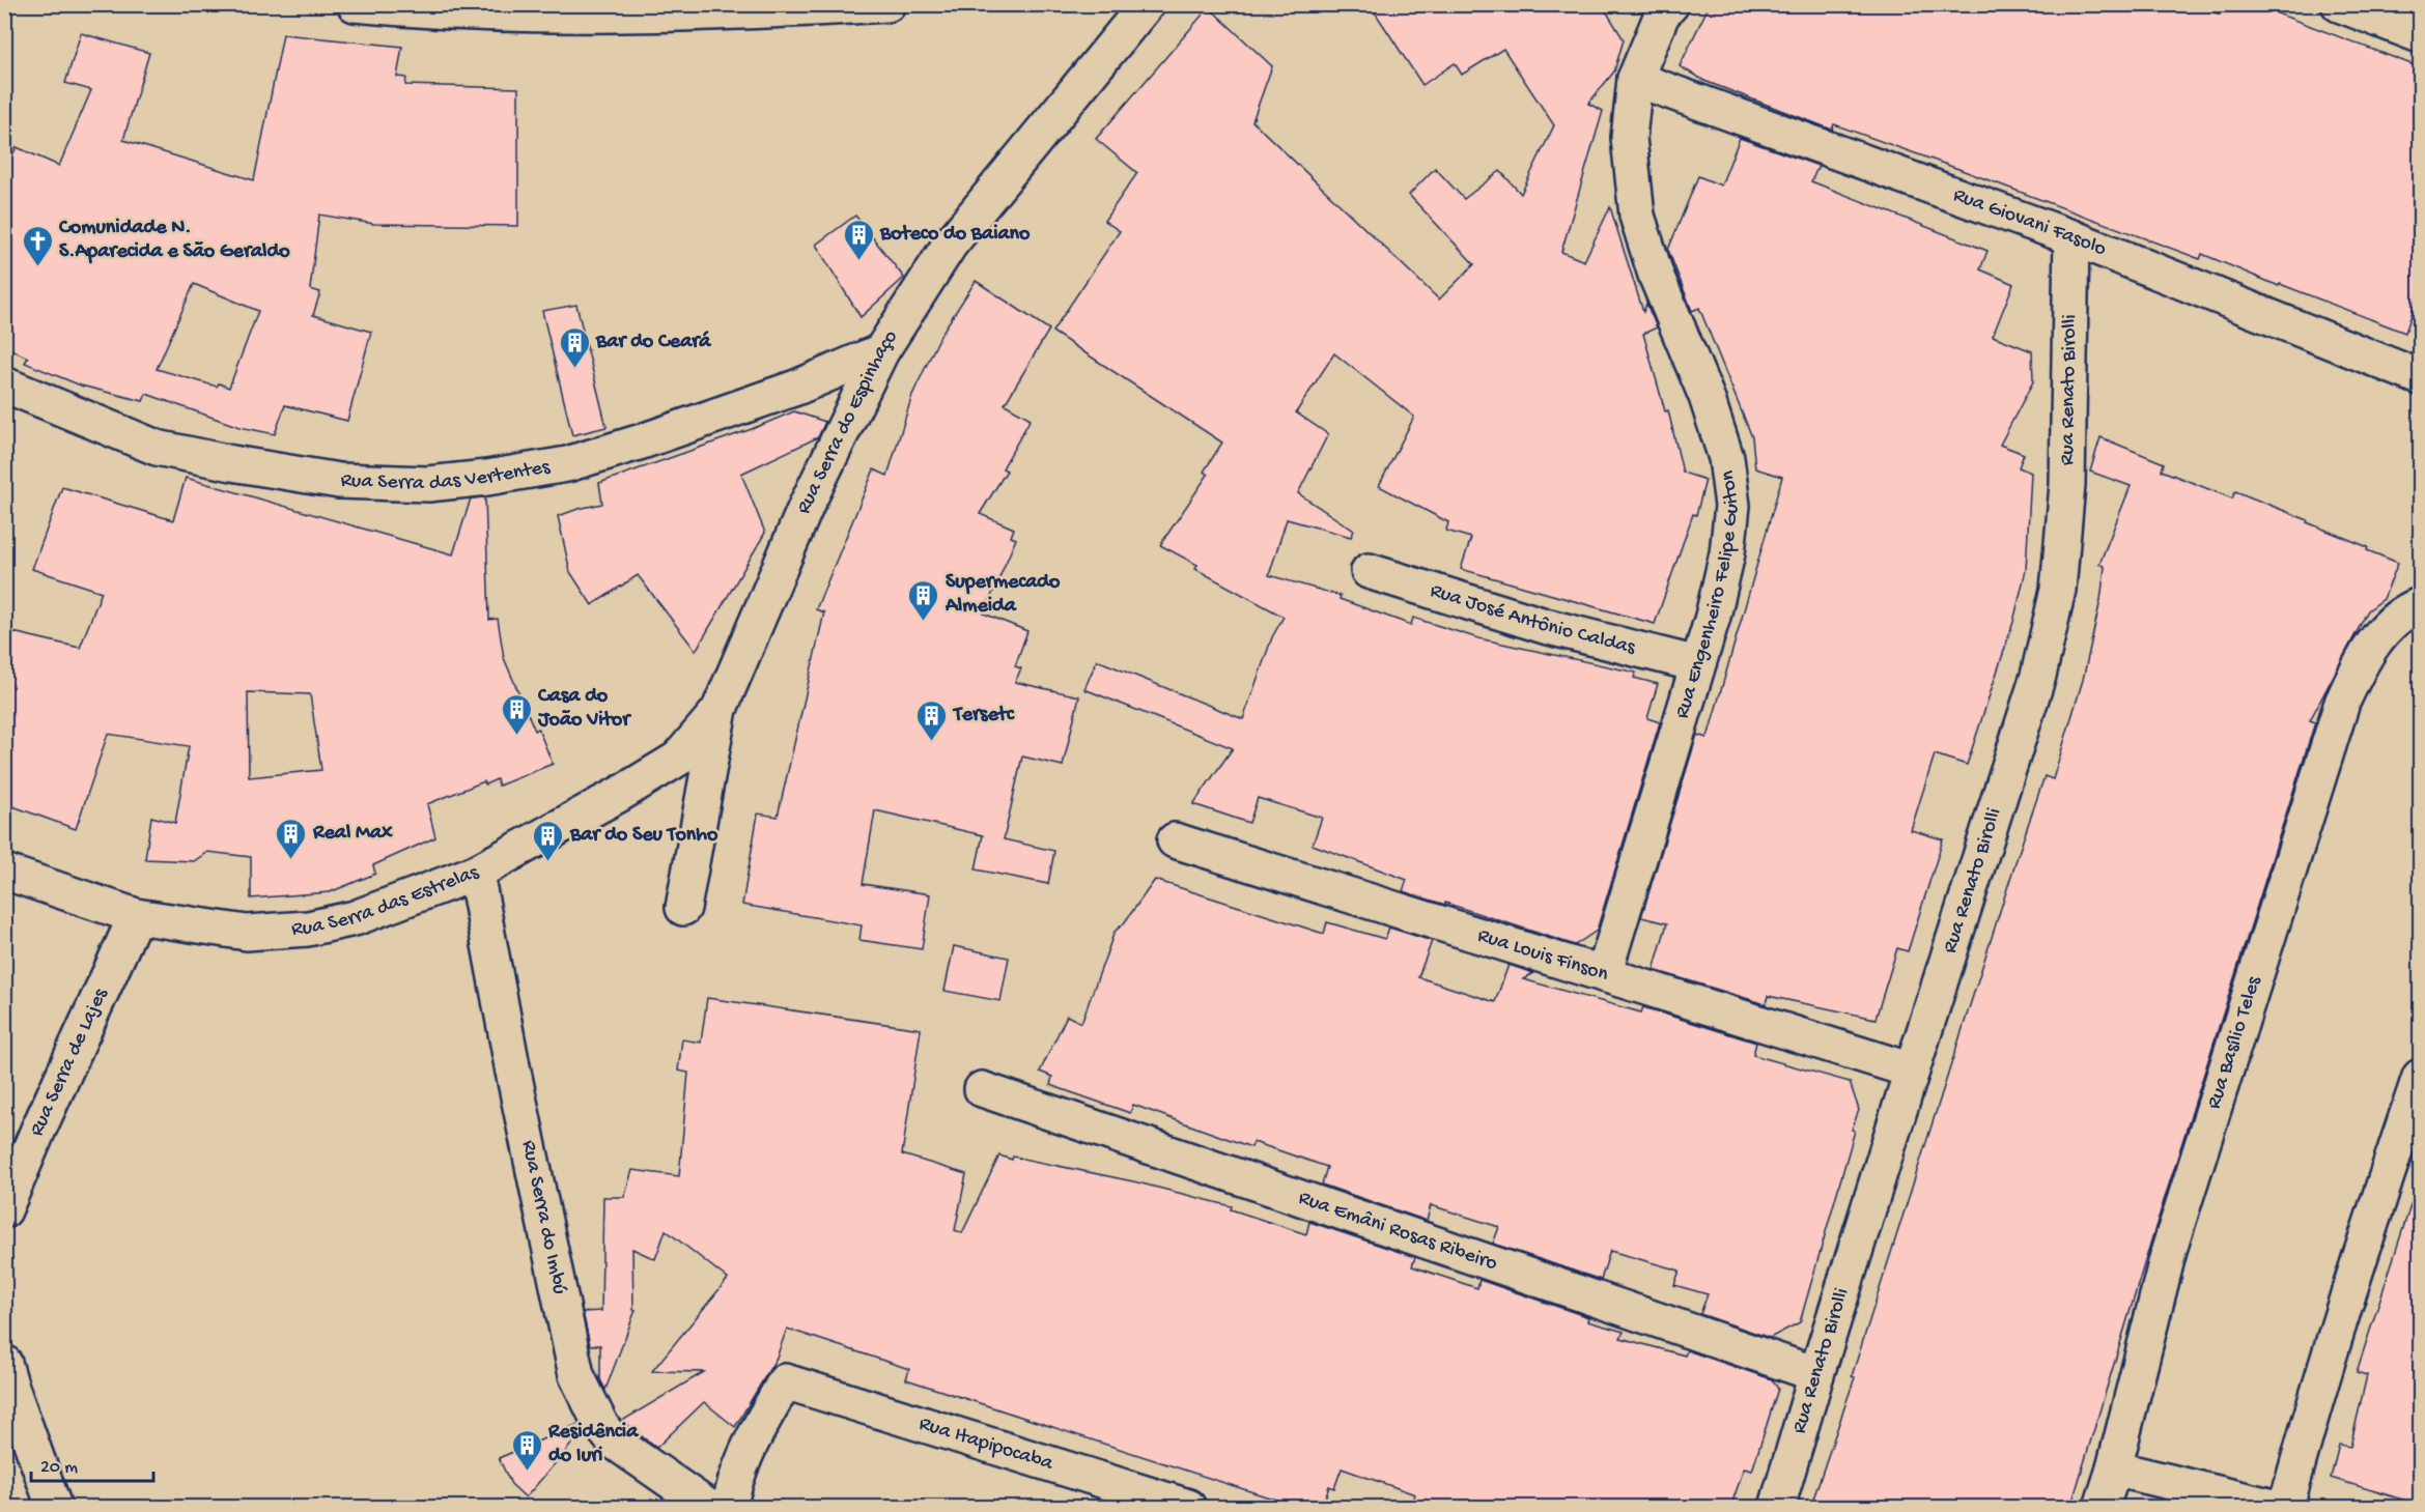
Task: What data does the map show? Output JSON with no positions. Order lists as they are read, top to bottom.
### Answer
{
  "streets": {
    "street": [
      "Rua Giovani Fasolo",
      "Rua Renato Birolli",
      "Rua Serra do Espinhaço",
      "Rua Serra das Vertentes",
      "Rua Engenheiro Felipe Guiton",
      "Rua José Antônio Caldas",
      "Rua Serra das Estrelas",
      "Rua Louis Finson",
      "Rua Basílio Teles",
      "Rua Serra de Lajes",
      "Rua Serra do Imbú",
      "Rua Emâni Rosas Ribeiro",
      "Rua Itapipocaba"
    ]
  },
  "crossings": [
    ["Rua Giovani Fasolo", "Rua Renato Birolli"],
    ["Rua Giovani Fasolo", "Rua Engenheiro Felipe Guiton"],
    ["Rua Renato Birolli", "Rua Louis Finson"],
    ["Rua Renato Birolli", "Rua Emâni Rosas Ribeiro"],
    ["Rua Serra do Espinhaço", "Rua Serra das Vertentes"],
    ["Rua Serra do Espinhaço", "Rua Serra das Estrelas"],
    ["Rua Engenheiro Felipe Guiton", "Rua José Antônio Caldas"],
    ["Rua Engenheiro Felipe Guiton", "Rua Louis Finson"],
    ["Rua Serra das Estrelas", "Rua Serra de Lajes"],
    ["Rua Serra das Estrelas", "Rua Serra do Imbú"]
  ],
  "places": {
    "building": [
      "Boteco do Baiano",
      "Bar do Ceará",
      "Supermecado Almeida",
      "Casa do João Vitor",
      "Tersetc",
      "Real Max",
      "Bar do Seu Tonho",
      "Residência do Iuri"
    ],
    "church": ["Comunidade N. S.Aparecida e São Geraldo"]
  },
  "scale_bar": "20 m"
}
